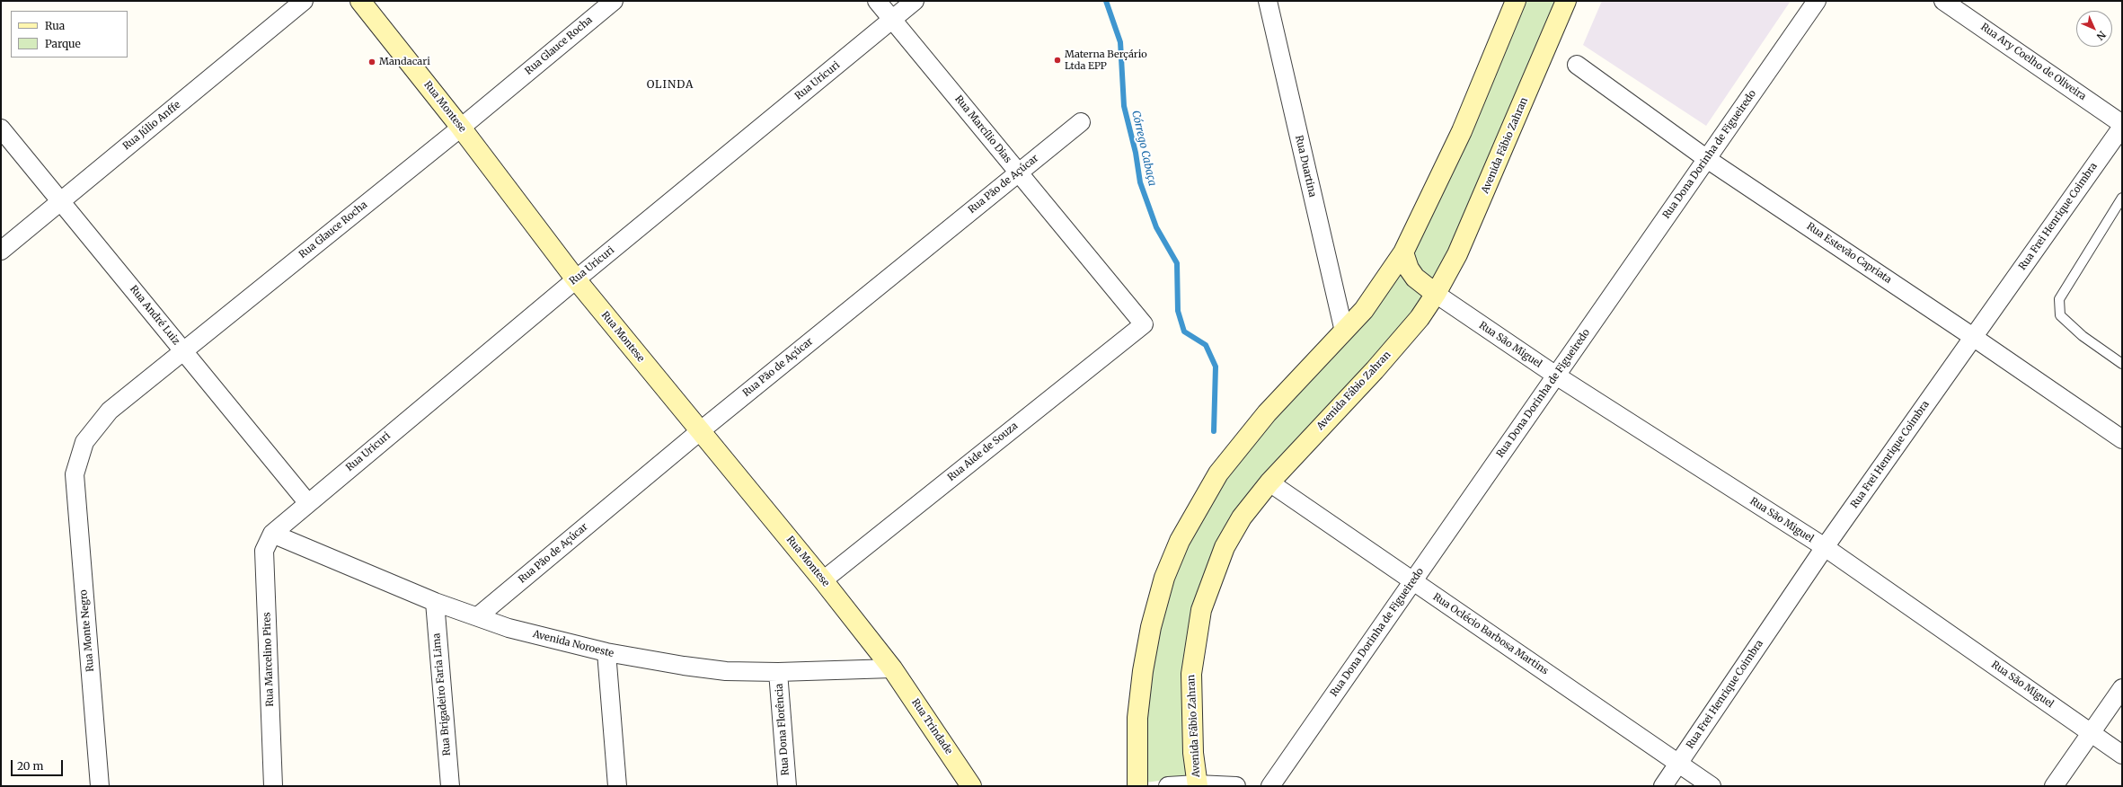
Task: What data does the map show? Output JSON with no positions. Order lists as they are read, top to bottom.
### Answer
{
  "streets": {
    "main road": ["Rua Montese", "Avenida Fábio Zahran", "Rua Trindade"],
    "street": [
      "Rua Glauce Rocha",
      "Rua Ary Coelho de Oliveira",
      "Rua Uricuri",
      "Rua Júlio Anffe",
      "Rua Marcílio Dias",
      "Rua Dona Dorinha de Figueiredo",
      "Rua Duartina",
      "Rua Pão de Açúcar",
      "Rua Frei Henrique Coimbra",
      "Rua Estevão Capriata",
      "Rua André Luiz",
      "Rua São Miguel",
      "Rua Aide de Souza",
      "Rua Monte Negro",
      "Rua Oclécio Barbosa Martins",
      "Avenida Noroeste",
      "Rua Marcelino Pires",
      "Rua Brigadeiro Faria Lima",
      "Rua Dona Florência"
    ]
  },
  "crossings": [
    ["Rua Glauce Rocha", "Rua Montese"],
    ["Rua Glauce Rocha", "Rua André Luiz"],
    ["Rua Glauce Rocha", "Rua Monte Negro"],
    ["Rua Uricuri", "Rua Montese"],
    ["Rua Uricuri", "Rua Marcílio Dias"],
    ["Rua Uricuri", "Rua André Luiz"],
    ["Rua Uricuri", "Avenida Noroeste"],
    ["Rua Uricuri", "Rua Marcelino Pires"],
    ["Rua Montese", "Rua Pão de Açúcar"],
    ["Rua Montese", "Rua Aide de Souza"],
    ["Rua Montese", "Avenida Noroeste"],
    ["Rua Montese", "Rua Trindade"],
    ["Rua Júlio Anffe", "Rua André Luiz"],
    ["Rua Marcílio Dias", "Rua Pão de Açúcar"],
    ["Rua Marcílio Dias", "Rua Aide de Souza"],
    ["Avenida Fábio Zahran", "Rua São Miguel"],
    ["Avenida Fábio Zahran", "Rua Oclécio Barbosa Martins"],
    ["Rua Dona Dorinha de Figueiredo", "Rua Estevão Capriata"],
    ["Rua Dona Dorinha de Figueiredo", "Rua São Miguel"],
    ["Rua Dona Dorinha de Figueiredo", "Rua Oclécio Barbosa Martins"],
    ["Rua Pão de Açúcar", "Avenida Noroeste"],
    ["Rua Frei Henrique Coimbra", "Rua Estevão Capriata"],
    ["Rua Frei Henrique Coimbra", "Rua São Miguel"],
    ["Rua Frei Henrique Coimbra", "Rua Oclécio Barbosa Martins"],
    ["Avenida Noroeste", "Rua Marcelino Pires"],
    ["Avenida Noroeste", "Rua Brigadeiro Faria Lima"],
    ["Avenida Noroeste", "Rua Trindade"],
    ["Avenida Noroeste", "Rua Dona Florência"]
  ],
  "districts": ["OLINDA"],
  "water": ["Córrego Cabaça"],
  "places": ["Materna Berçário Ltda EPP", "Mandacari"],
  "legend": ["Rua", "Parque"],
  "scale_bar": "20 m",
  "north": "bottom right"
}
